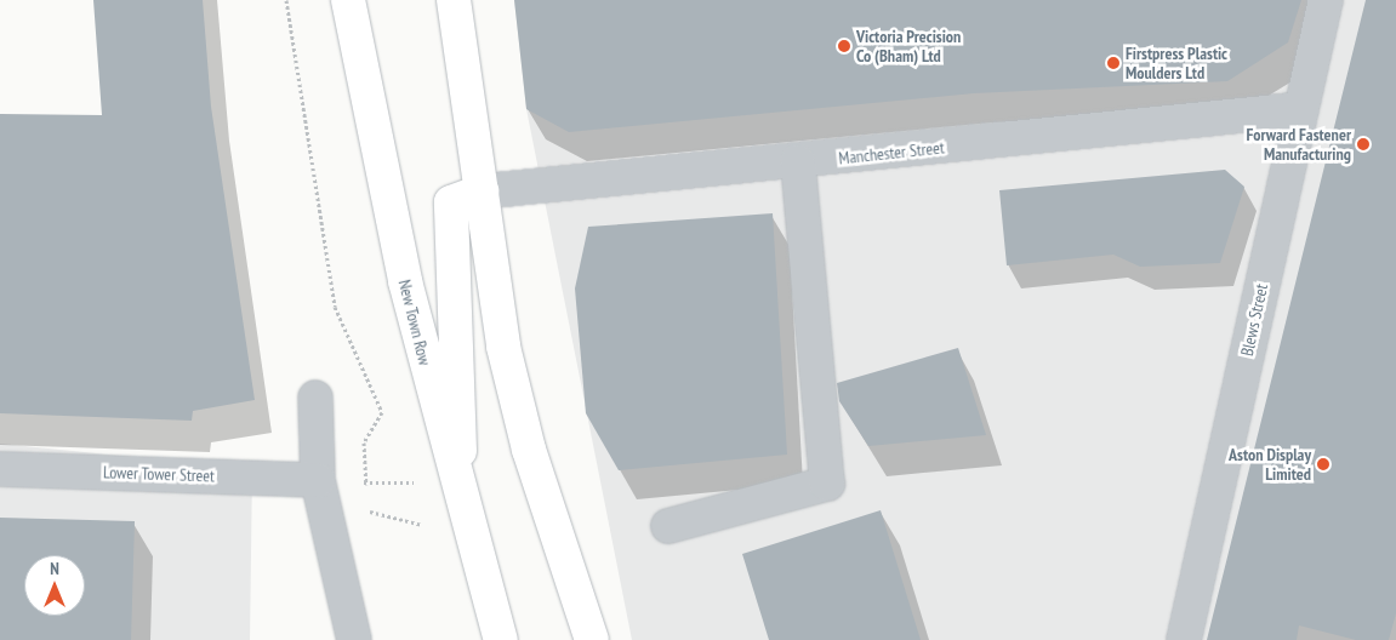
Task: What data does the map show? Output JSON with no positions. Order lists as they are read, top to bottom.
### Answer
{
  "streets": {
    "main road": ["New Town Row"],
    "street": ["Manchester Street", "Blews Street", "Lower Tower Street"]
  },
  "crossings": [
    ["Manchester Street", "Blews Street"]
  ],
  "places": [
    "Victoria Precision Co (Bham) Ltd",
    "Firstpress Plastic Moulders Ltd",
    "Forward Fastener Manufacturing",
    "Aston Display Limited"
  ],
  "north": "top"
}
